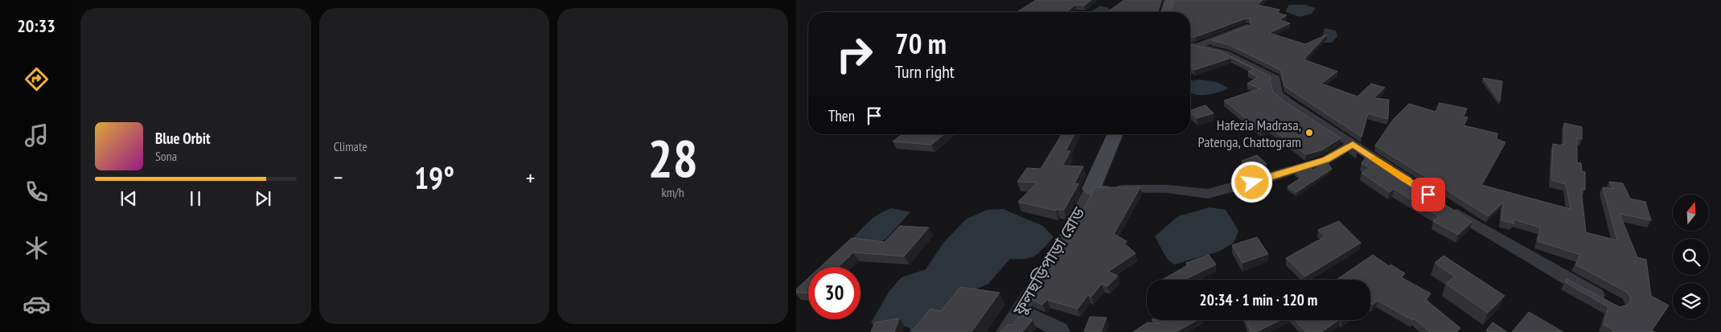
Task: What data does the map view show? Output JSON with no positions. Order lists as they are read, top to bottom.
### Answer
{
  "streets": {
    "street": ["ফুলছড়িপাড়া রোড"]
  },
  "places": ["Hafezia Madrasa, Patenga, Chattogram"],
  "north": "top",
  "page": {
    "tabs": "20:33",
    "tile": [
      "Climate",
      ["28", "km/h"]
    ],
    "turn": ["70 m", "Turn right"],
    "then": "Then",
    "song": ["Blue Orbit", "Sona"],
    "heat": ["−", "19°", "+"],
    "limit": "30",
    "trip": "20:34 · 1 min · 120 m"
  }
}
